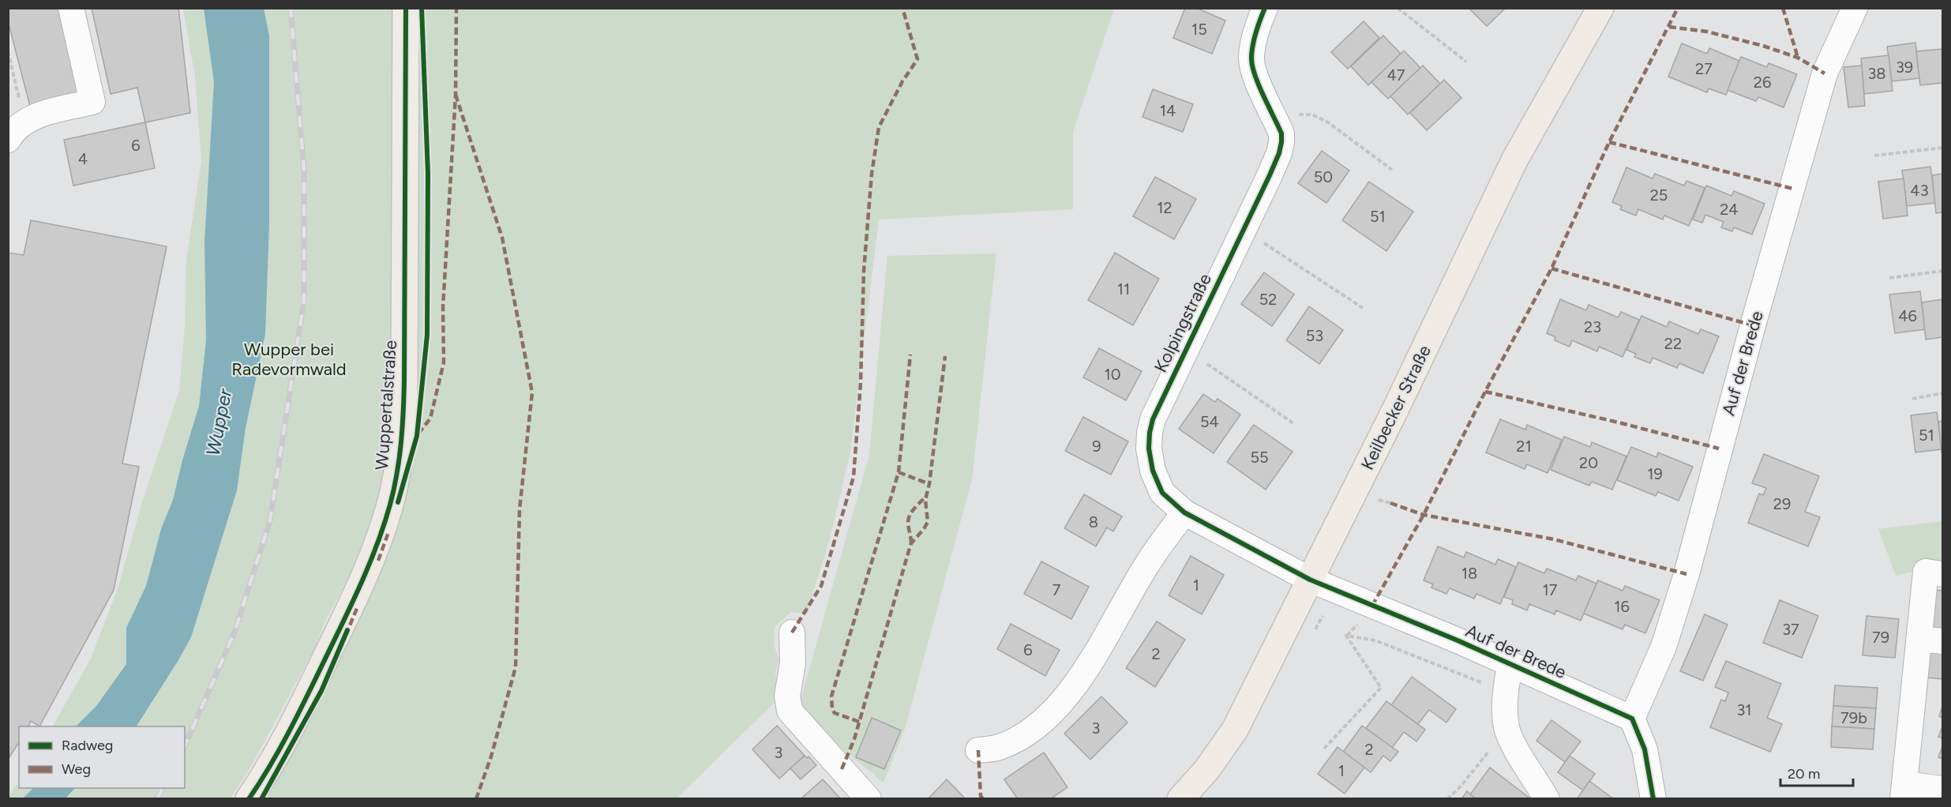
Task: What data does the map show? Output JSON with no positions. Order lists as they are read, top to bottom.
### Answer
{
  "streets": {
    "main road": ["Wuppertalstraße", "Keilbecker Straße"],
    "street": ["Kolpingstraße", "Auf der Brede"]
  },
  "crossings": [
    ["Kolpingstraße", "Auf der Brede"],
    ["Kolpingstraße", "Keilbecker Straße"],
    ["Auf der Brede", "Keilbecker Straße"]
  ],
  "water": ["Wupper"],
  "parks": ["Wupper bei Radevormwald"],
  "house_numbers": [
    "15",
    "39",
    "27",
    "38",
    "47",
    "26",
    "14",
    "6",
    "4",
    "50",
    "43",
    "25",
    "12",
    "24",
    "51",
    "11",
    "52",
    "46",
    "23",
    "53",
    "22",
    "10",
    "54",
    "51",
    "9",
    "21",
    "55",
    "20",
    "19",
    "29",
    "8",
    "18",
    "1",
    "7",
    "17",
    "16",
    "37",
    "79",
    "6",
    "2",
    "31",
    "79b",
    "3",
    "2",
    "3",
    "1"
  ],
  "legend": ["Radweg", "Weg"],
  "scale_bar": "20 m"
}
